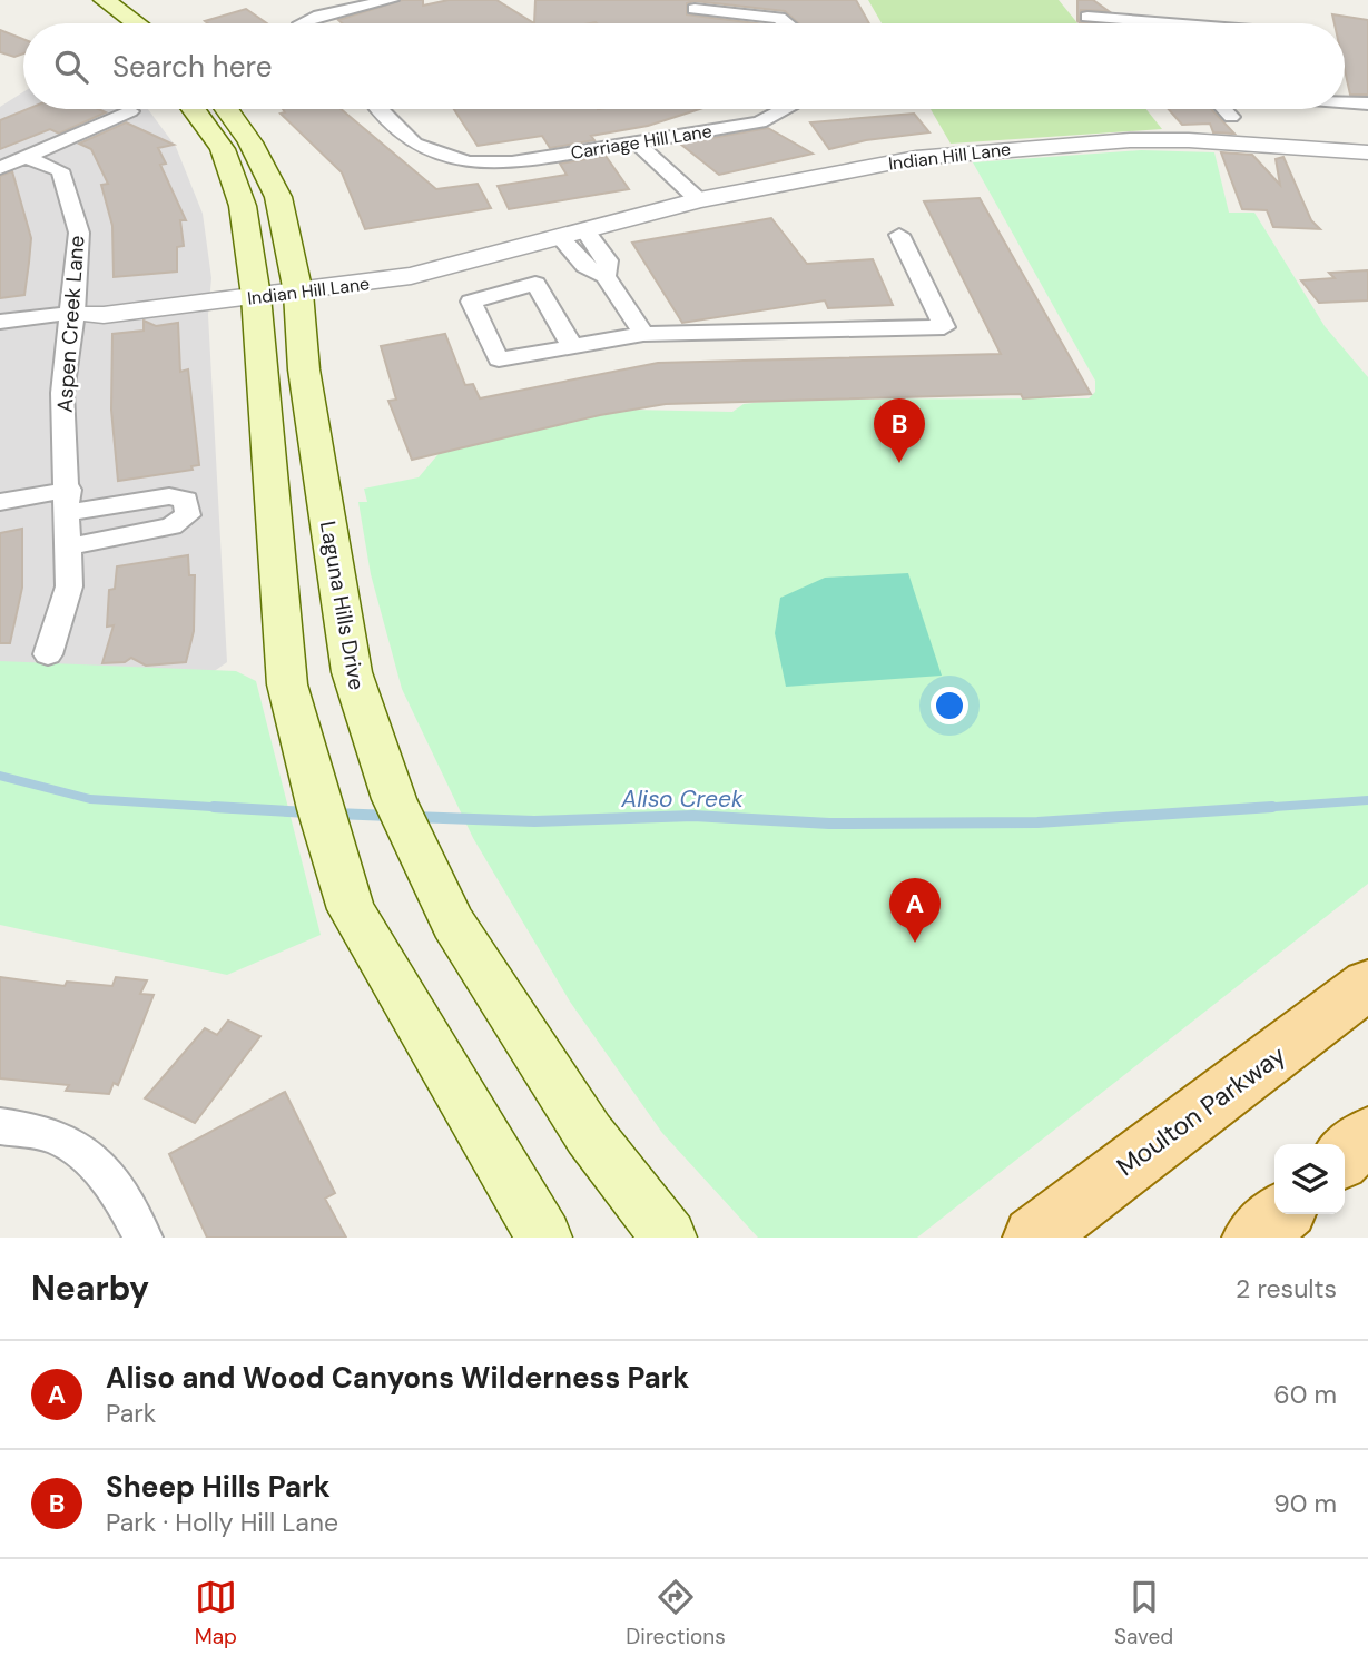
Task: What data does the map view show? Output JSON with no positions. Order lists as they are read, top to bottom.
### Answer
{
  "streets": {
    "main road": ["Laguna Hills Drive", "Moulton Parkway"],
    "street": ["Carriage Hill Lane", "Indian Hill Lane", "Aspen Creek Lane"]
  },
  "crossings": [
    ["Indian Hill Lane", "Aspen Creek Lane"],
    ["Indian Hill Lane", "Laguna Hills Drive"]
  ],
  "water": ["Aliso Creek"],
  "page": {
    "search": "Search here",
    "pins": ["B", "A"],
    "heading": ["Nearby", "2 results"],
    "list": [
      {
        "mark": "A",
        "name": "Aliso and Wood Canyons Wilderness Park",
        "note": "Park",
        "value": "60 m"
      },
      {
        "mark": "B",
        "name": "Sheep Hills Park",
        "note": "Park · Holly Hill Lane",
        "value": "90 m"
      }
    ],
    "nav": ["Map", "Directions", "Saved"]
  }
}
